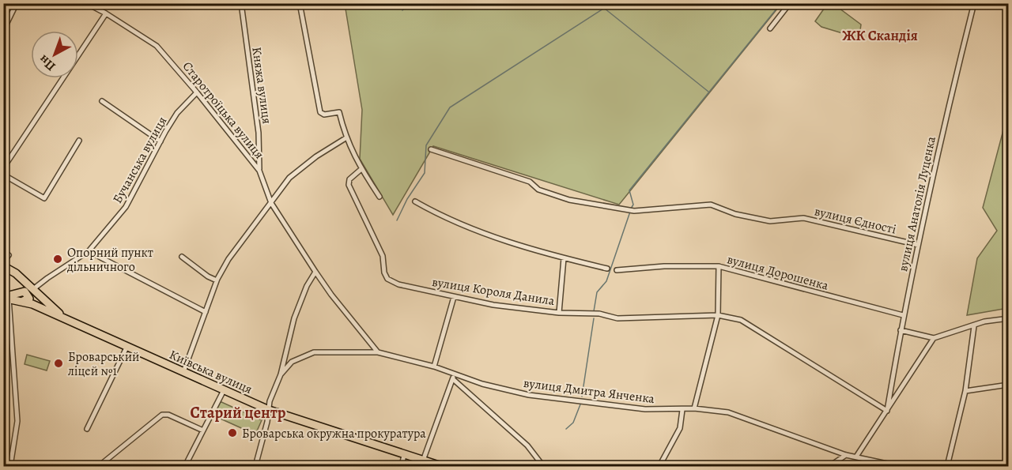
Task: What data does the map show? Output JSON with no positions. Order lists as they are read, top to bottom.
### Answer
{
  "streets": {
    "main road": ["Київська вулиця"],
    "street": [
      "Княжа вулиця",
      "Старотроїцька вулиця",
      "Бучанська вулиця",
      "вулиця Анатолія Луценка",
      "вулиця Єдності",
      "вулиця Дорошенка",
      "вулиця Короля Данила",
      "вулиця Дмитра Янченка"
    ]
  },
  "crossings": [
    ["Княжа вулиця", "Старотроїцька вулиця"],
    ["Старотроїцька вулиця", "Бучанська вулиця"],
    ["Старотроїцька вулиця", "вулиця Дмитра Янченка"],
    ["вулиця Анатолія Луценка", "вулиця Єдності"],
    ["вулиця Анатолія Луценка", "вулиця Дорошенка"],
    ["вулиця Анатолія Луценка", "вулиця Короля Данила"],
    ["вулиця Анатолія Луценка", "вулиця Дмитра Янченка"]
  ],
  "districts": ["ЖК Скандія", "Старий центр"],
  "places": ["Опорний пункт дільничного", "Броварський ліцей №1", "Броварська окружна прокуратура"],
  "north": "bottom left"
}
